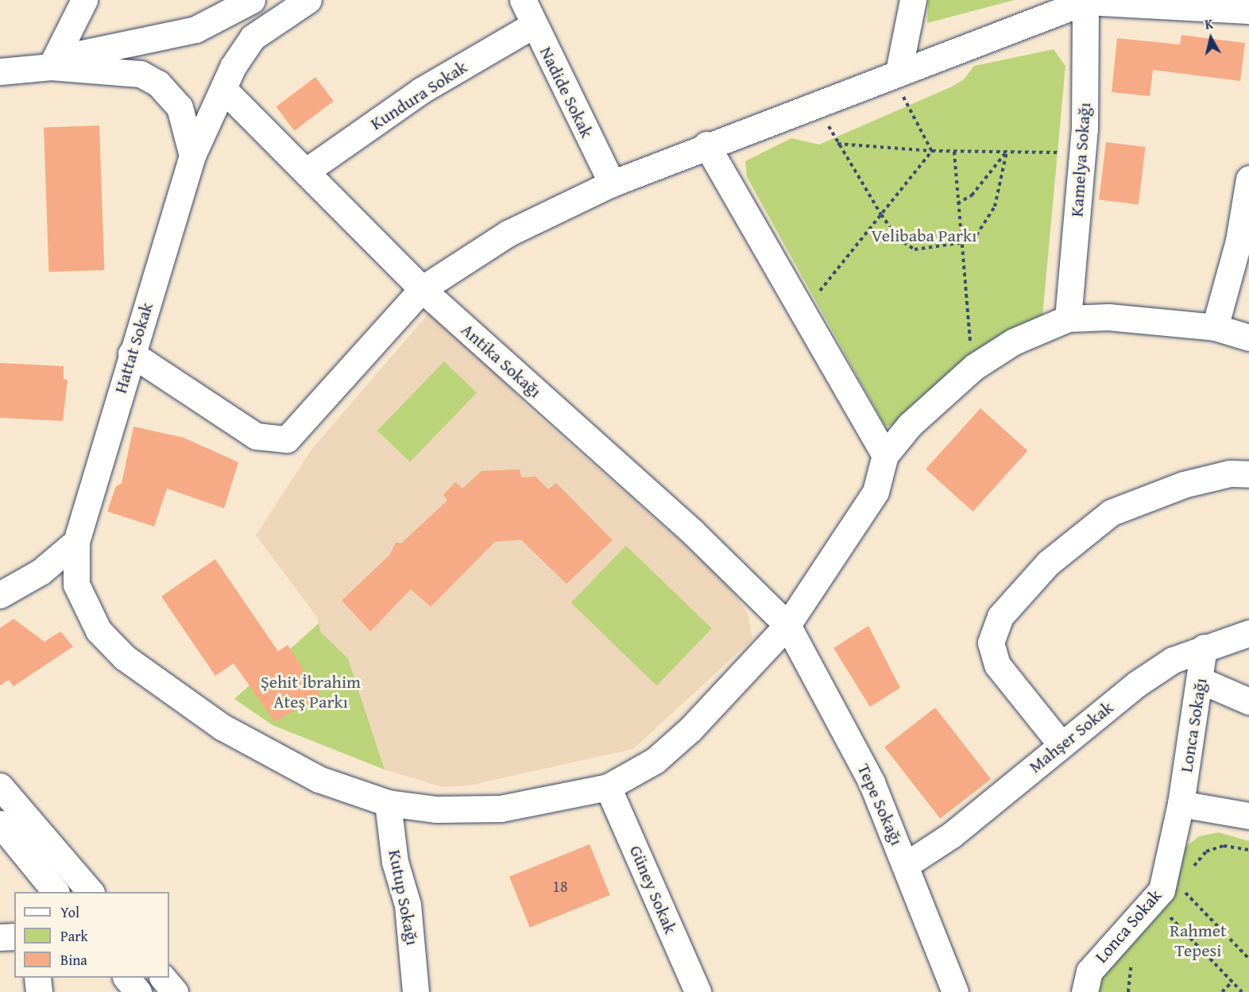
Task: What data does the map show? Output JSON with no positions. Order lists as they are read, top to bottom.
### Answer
{
  "streets": {
    "street": [
      "Nadide Sokak",
      "Kundura Sokak",
      "Kamelya Sokağı",
      "Hattat Sokak",
      "Antika Sokağı",
      "Lonca Sokağı",
      "Mahşer Sokak",
      "Tepe Sokağı",
      "Güney Sokak",
      "Kutup Sokağı",
      "Lonca Sokak"
    ]
  },
  "crossings": [
    ["Nadide Sokak", "Kundura Sokak"],
    ["Kundura Sokak", "Antika Sokağı"],
    ["Hattat Sokak", "Antika Sokağı"],
    ["Hattat Sokak", "Tepe Sokağı"],
    ["Hattat Sokak", "Güney Sokak"],
    ["Hattat Sokak", "Kutup Sokağı"],
    ["Antika Sokağı", "Tepe Sokağı"],
    ["Lonca Sokağı", "Mahşer Sokak"],
    ["Lonca Sokağı", "Lonca Sokak"],
    ["Mahşer Sokak", "Tepe Sokağı"]
  ],
  "parks": ["Velibaba Parkı", "Şehit İbrahim Ateş Parkı", "Rahmet Tepesi"],
  "house_numbers": ["18"],
  "legend": ["Yol", "Park", "Bina"],
  "north": "top"
}
